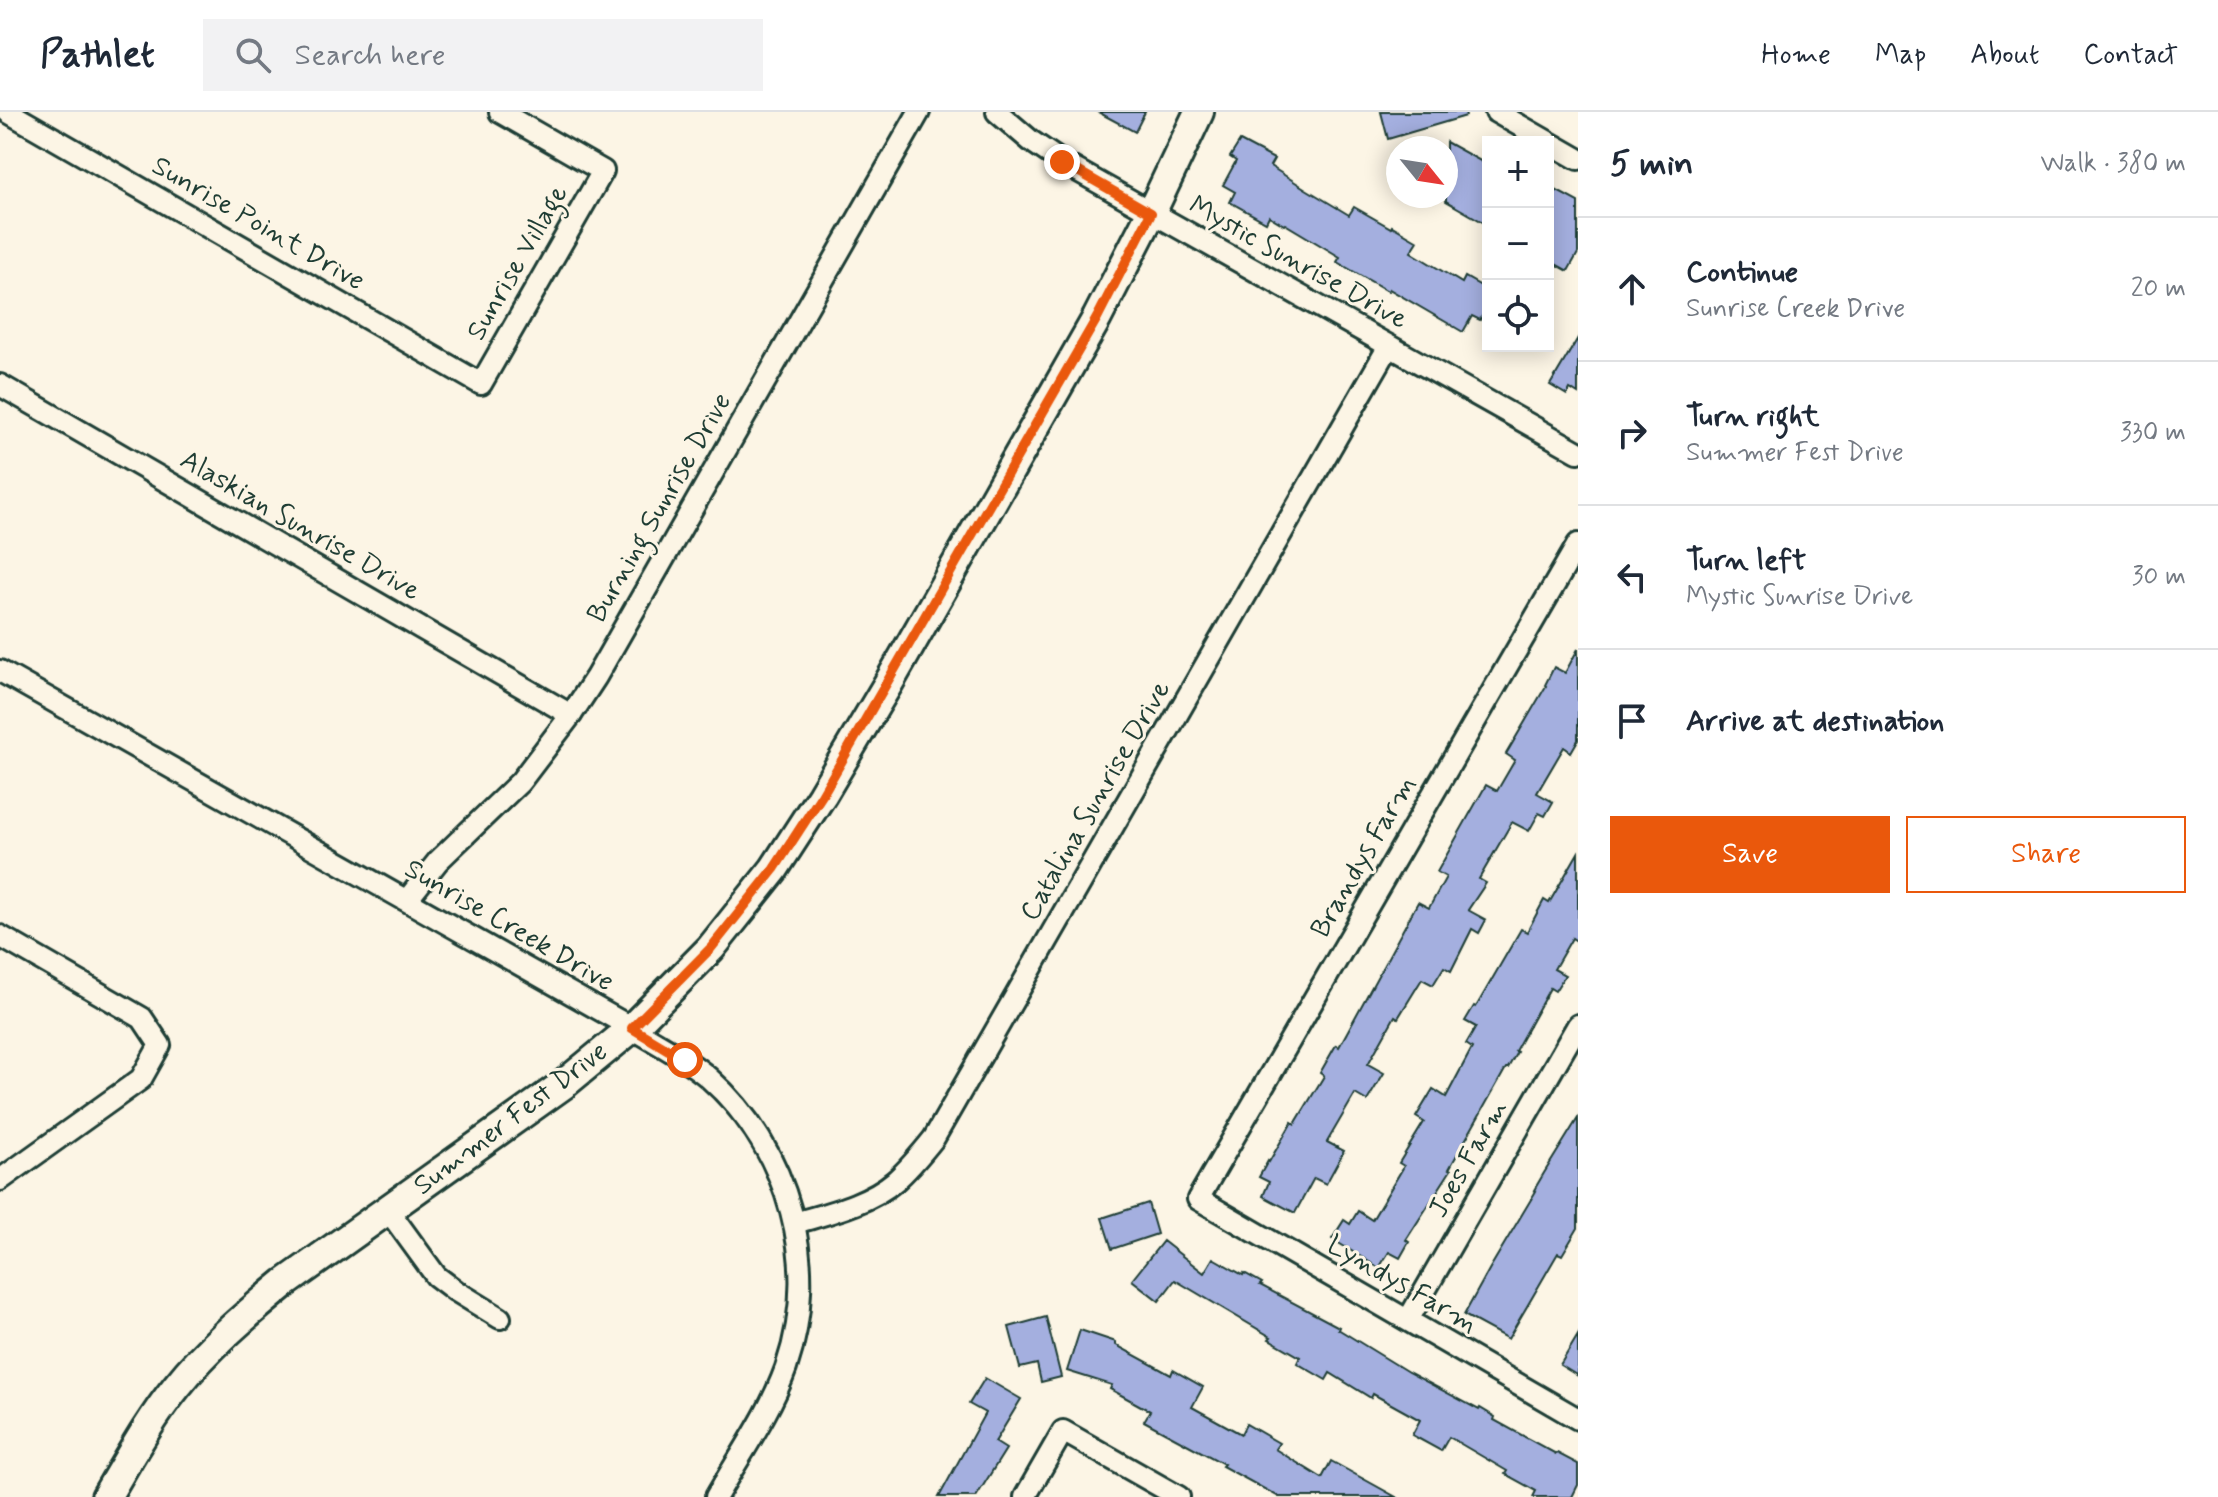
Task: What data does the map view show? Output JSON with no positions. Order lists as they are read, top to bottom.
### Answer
{
  "streets": {
    "street": [
      "Sunrise Point Drive",
      "Sunrise Village",
      "Mystic Sunrise Drive",
      "Burning Sunrise Drive",
      "Alaskian Sunrise Drive",
      "Catalina Sunrise Drive",
      "Brandys Farm",
      "Sunrise Creek Drive",
      "Summer Fest Drive",
      "Joes Farm",
      "Lyndys Farm"
    ]
  },
  "crossings": [
    ["Sunrise Point Drive", "Sunrise Village"],
    ["Mystic Sunrise Drive", "Catalina Sunrise Drive"],
    ["Mystic Sunrise Drive", "Summer Fest Drive"],
    ["Burning Sunrise Drive", "Alaskian Sunrise Drive"],
    ["Burning Sunrise Drive", "Sunrise Creek Drive"],
    ["Catalina Sunrise Drive", "Sunrise Creek Drive"],
    ["Brandys Farm", "Lyndys Farm"],
    ["Sunrise Creek Drive", "Summer Fest Drive"],
    ["Joes Farm", "Lyndys Farm"]
  ],
  "north": "bottom right",
  "page": {
    "header": "Pathlet",
    "search": "Search here",
    "nav": [
      "Home",
      "Map",
      "About",
      "Contact"
    ],
    "heading": ["5 min", "Walk · 380 m"],
    "map_buttons": ["+", "−"],
    "list": [
      ["Continue", "Sunrise Creek Drive", "20 m"],
      ["Turn right", "Summer Fest Drive", "330 m"],
      ["Turn left", "Mystic Sunrise Drive", "30 m"],
      "Arrive at destination"
    ],
    "buttons": ["Save", "Share"]
  }
}
